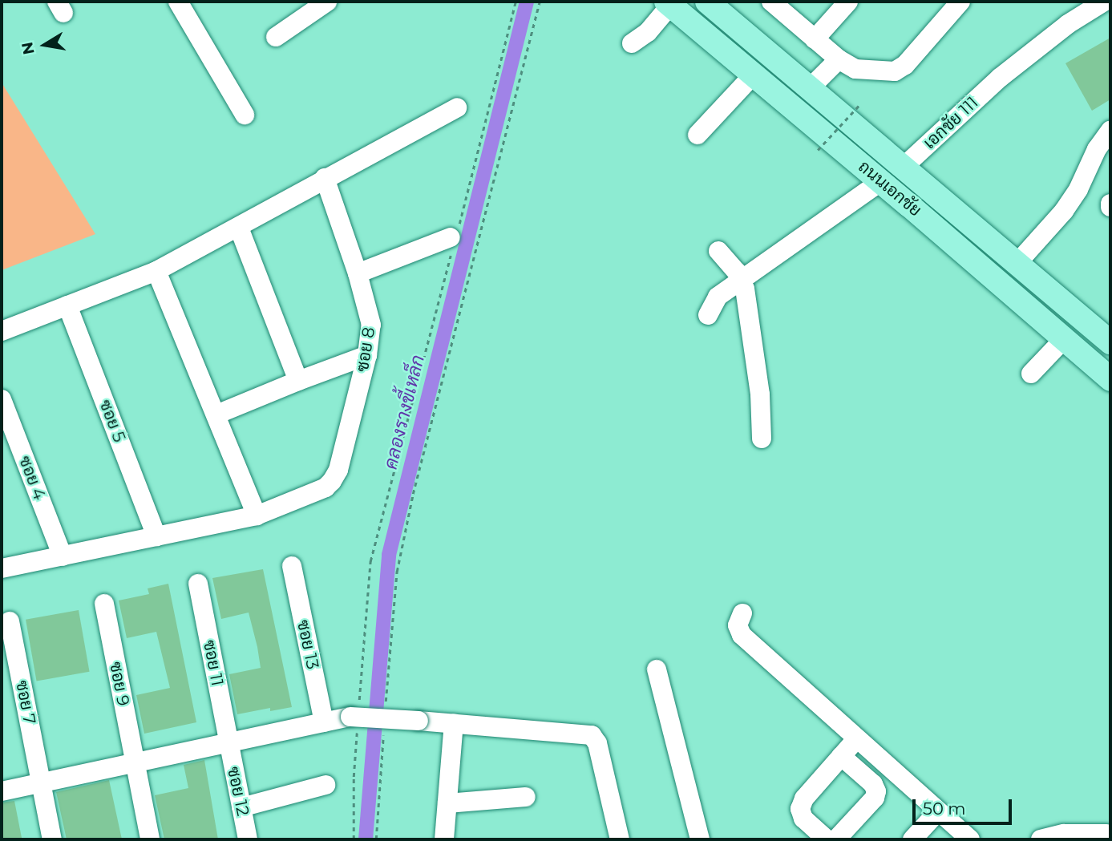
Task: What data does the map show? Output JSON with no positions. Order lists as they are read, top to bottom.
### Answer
{
  "streets": {
    "main road": ["ถนนเอกชัย"],
    "street": [
      "เอกชัย 111",
      "ซอย 8",
      "ซอย 5",
      "ซอย 4",
      "ซอย 13",
      "ซอย 11",
      "ซอย 9",
      "ซอย 7",
      "ซอย 12"
    ]
  },
  "crossings": [
    ["เอกชัย 111", "ถนนเอกชัย"],
    ["ซอย 11", "ซอย 12"]
  ],
  "water": ["คลองรางขี้เหล็ก"],
  "scale_bar": "50 m",
  "north": "left"
}
